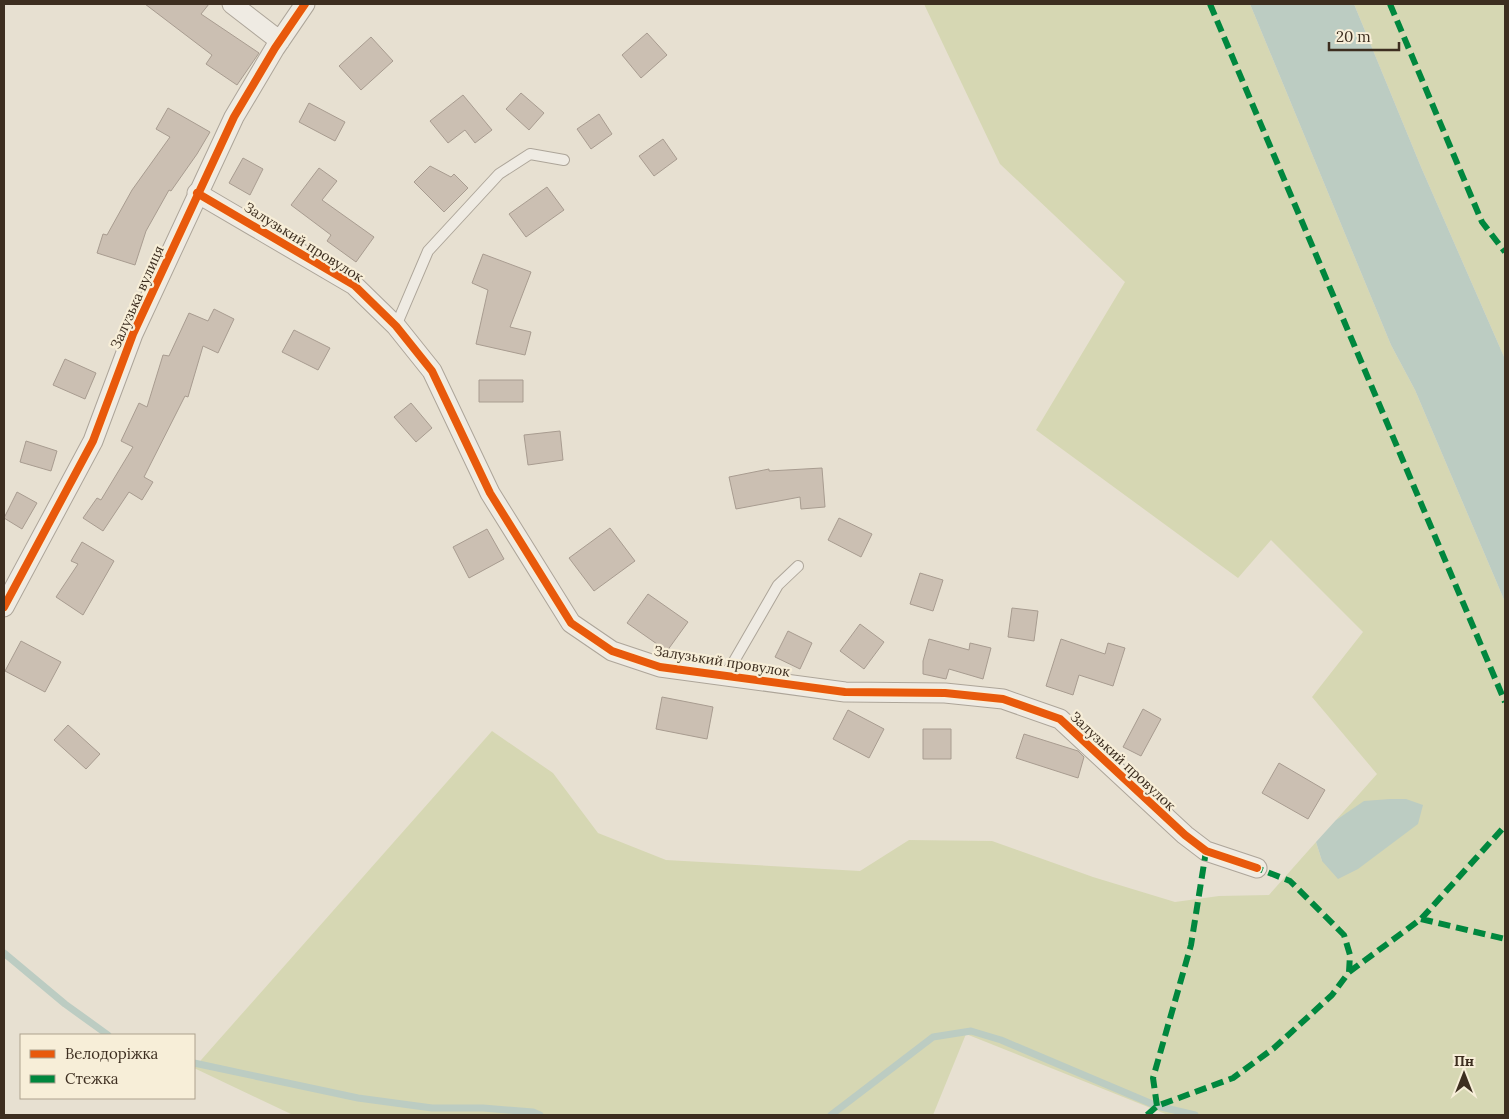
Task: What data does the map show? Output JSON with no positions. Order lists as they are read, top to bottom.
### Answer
{
  "streets": {
    "street": ["Залузький провулок", "Залузька вулиця"]
  },
  "crossings": [
    ["Залузький провулок", "Залузька вулиця"]
  ],
  "legend": ["Велодоріжка", "Стежка"],
  "scale_bar": "20 m",
  "north": "top"
}
